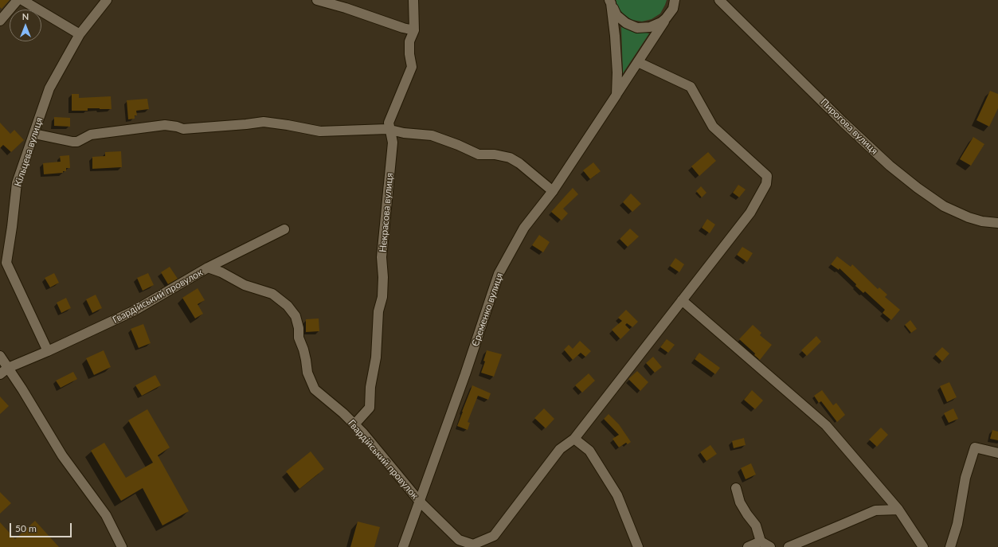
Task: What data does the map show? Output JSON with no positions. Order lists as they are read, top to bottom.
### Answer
{
  "streets": {
    "street": [
      "Пирогова вулиця",
      "Кільцева вулиця",
      "Некрасова вулиця",
      "Гвардійський провулок",
      "Єременко вулиця"
    ]
  },
  "crossings": [
    ["Кільцева вулиця", "Гвардійський провулок"],
    ["Некрасова вулиця", "Гвардійський провулок"],
    ["Гвардійський провулок", "Єременко вулиця"]
  ],
  "scale_bar": "50 m",
  "north": "top"
}
